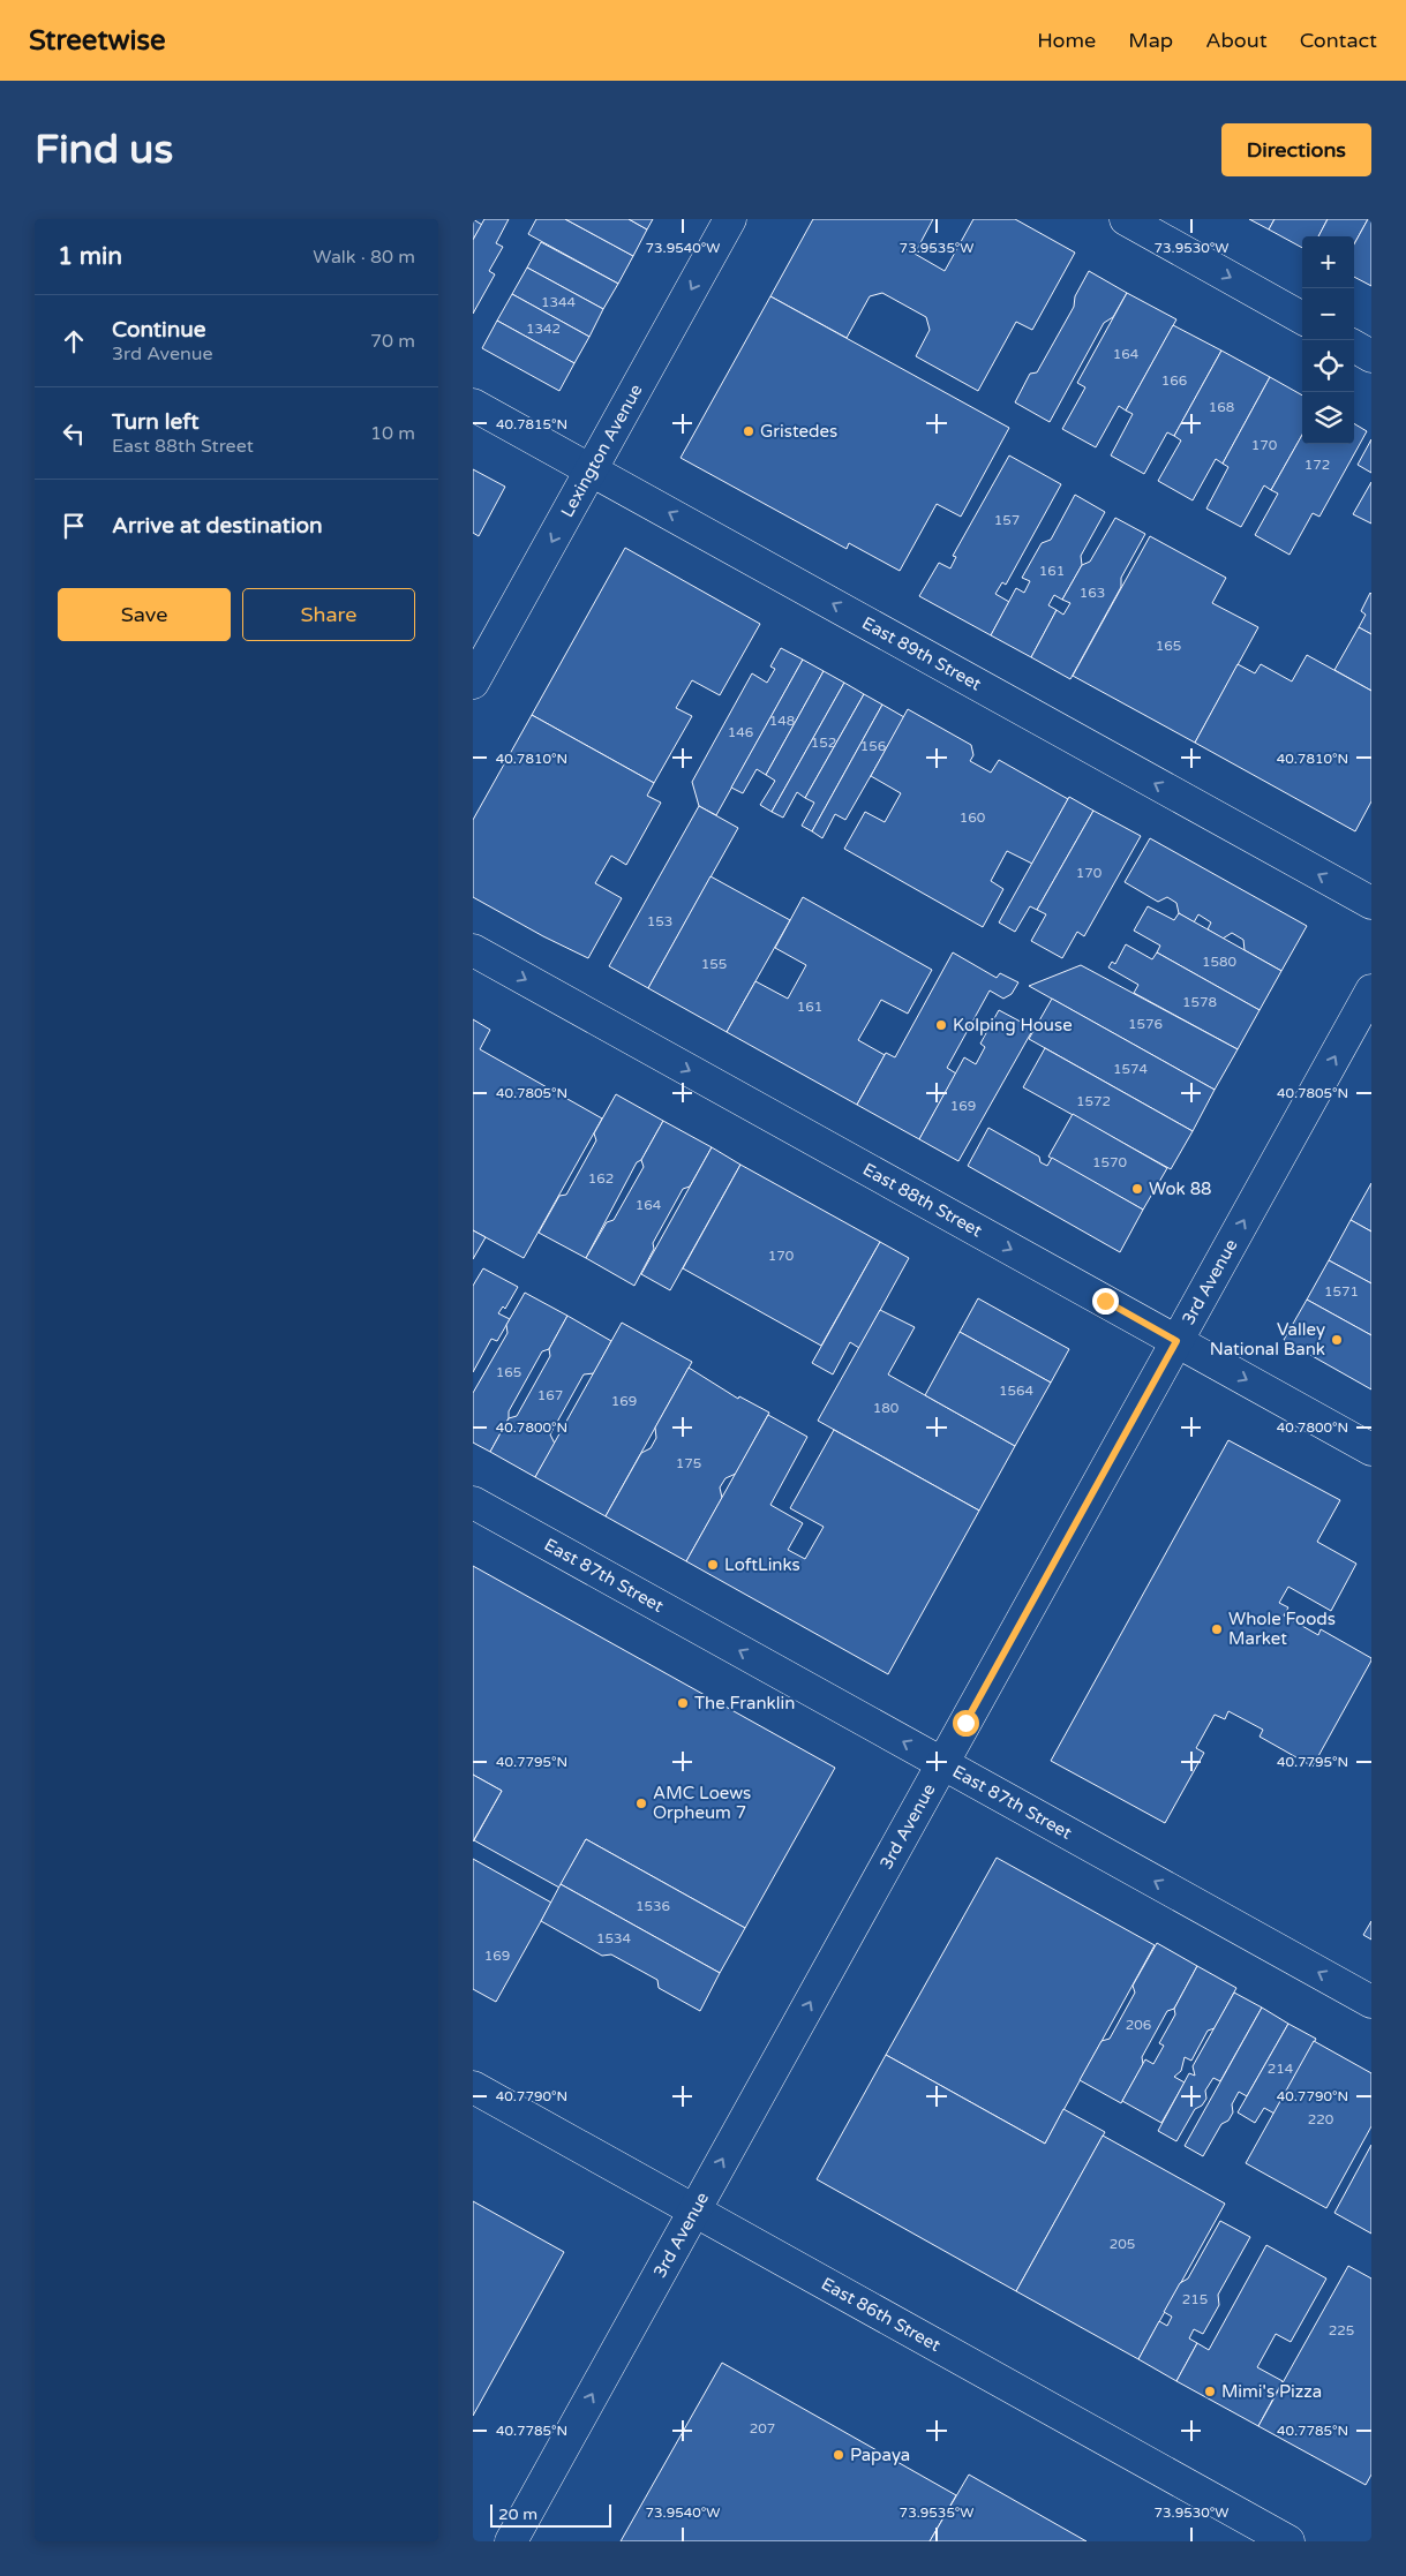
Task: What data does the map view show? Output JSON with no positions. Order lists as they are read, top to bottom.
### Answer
{
  "streets": {
    "street": [
      "Lexington Avenue",
      "East 89th Street",
      "East 88th Street",
      "3rd Avenue",
      "East 87th Street",
      "East 86th Street"
    ]
  },
  "crossings": [
    ["Lexington Avenue", "East 89th Street"],
    ["East 88th Street", "3rd Avenue"],
    ["3rd Avenue", "East 87th Street"],
    ["3rd Avenue", "East 86th Street"]
  ],
  "one_way": [
    "Lexington Avenue",
    "East 89th Street",
    "East 88th Street",
    "3rd Avenue",
    "East 87th Street"
  ],
  "places": [
    "Gristedes",
    "Kolping House",
    "Wok 88",
    "Valley National Bank",
    "LoftLinks",
    "Whole Foods Market",
    "The Franklin",
    "AMC Loews Orpheum 7",
    "Mimi's Pizza",
    "Papaya"
  ],
  "house_numbers": [
    "1344",
    "1342",
    "164",
    "166",
    "168",
    "170",
    "172",
    "157",
    "161",
    "163",
    "165",
    "148",
    "146",
    "152",
    "156",
    "160",
    "170",
    "153",
    "1580",
    "155",
    "1578",
    "161",
    "1576",
    "1574",
    "1572",
    "169",
    "1570",
    "162",
    "164",
    "170",
    "1571",
    "165",
    "1564",
    "167",
    "169",
    "180",
    "175",
    "1536",
    "1534",
    "169",
    "206",
    "214",
    "220",
    "205",
    "215",
    "225",
    "207"
  ],
  "scale_bar": "20 m",
  "page": {
    "header": "Streetwise",
    "nav": [
      "Home",
      "Map",
      "About",
      "Contact"
    ],
    "buttons": [
      "Directions",
      ["Save", "Share"]
    ],
    "title": "Find us",
    "heading": ["1 min", "Walk · 80 m"],
    "map_buttons": ["+", "−"],
    "list": [
      ["Continue", "3rd Avenue", "70 m"],
      ["Turn left", "East 88th Street", "10 m"],
      "Arrive at destination"
    ],
    "scale": "20 m"
  },
  "coordinates": [
    "73.9540°W",
    "73.9535°W",
    "73.9530°W",
    "40.7815°N",
    "40.7810°N",
    "40.7805°N",
    "40.7800°N",
    "40.7795°N",
    "40.7790°N",
    "40.7785°N"
  ]
}
